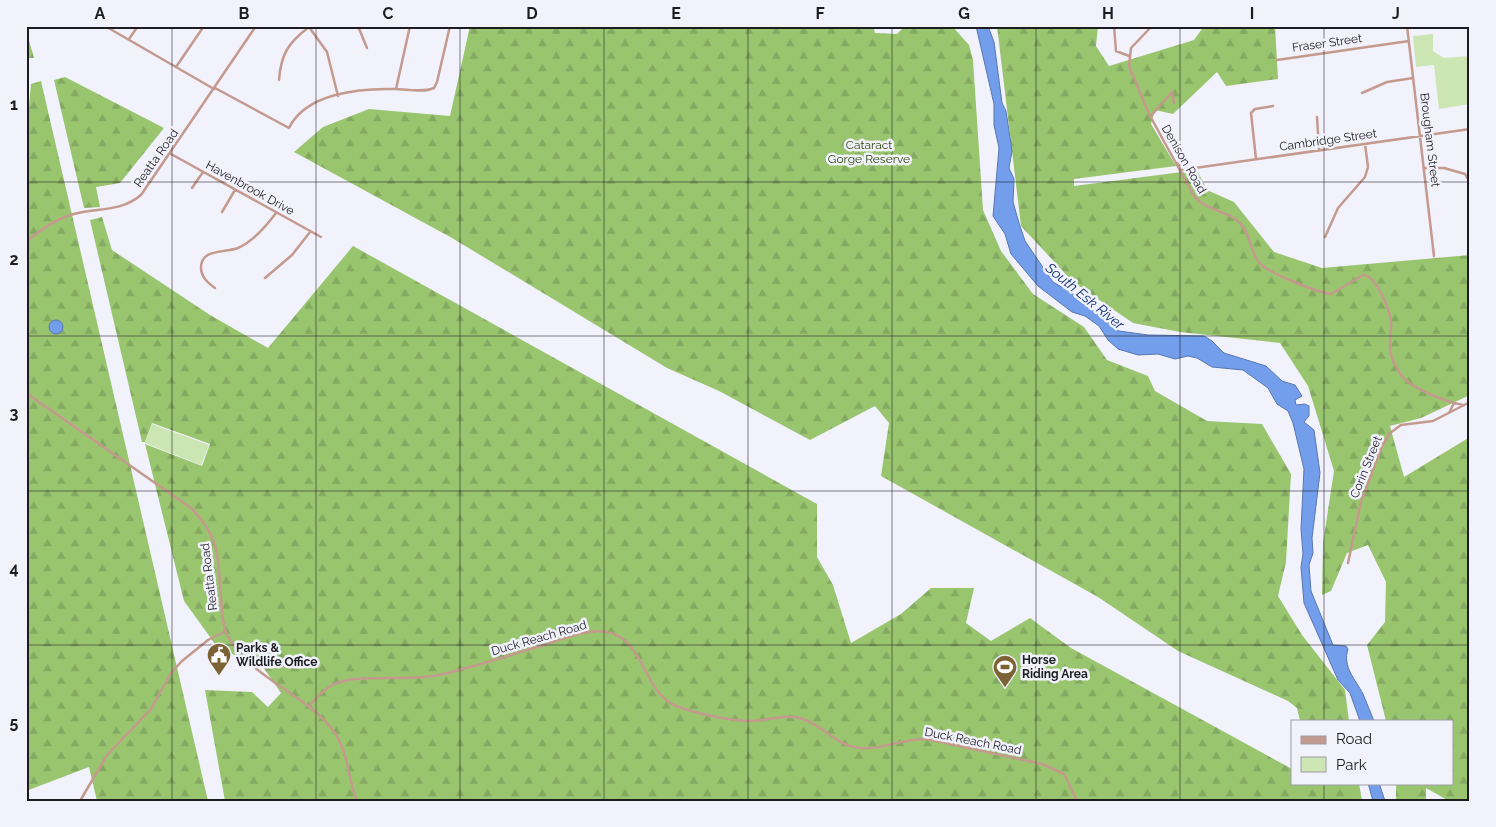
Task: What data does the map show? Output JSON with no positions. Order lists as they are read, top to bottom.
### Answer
{
  "streets": {
    "street": [
      "Fraser Street",
      "Cambridge Street",
      "Brougham Street",
      "Reatta Road",
      "Denison Road",
      "Havenbrook Drive",
      "Corin Street",
      "Duck Reach Road"
    ]
  },
  "crossings": [
    ["Fraser Street", "Brougham Street"],
    ["Cambridge Street", "Brougham Street"],
    ["Cambridge Street", "Denison Road"],
    ["Reatta Road", "Havenbrook Drive"],
    ["Reatta Road", "Duck Reach Road"],
    ["Denison Road", "Corin Street"]
  ],
  "water": ["South Esk River"],
  "parks": ["Cataract Gorge Reserve"],
  "places": {
    "public building": ["Parks & Wildlife Office"],
    "sports": ["Horse Riding Area"]
  },
  "legend": ["Road", "Park"],
  "grid": {
    "columns": [
      "A",
      "B",
      "C",
      "D",
      "E",
      "F",
      "G",
      "H",
      "I",
      "J"
    ],
    "rows": [
      "1",
      "2",
      "3",
      "4",
      "5"
    ]
  }
}
